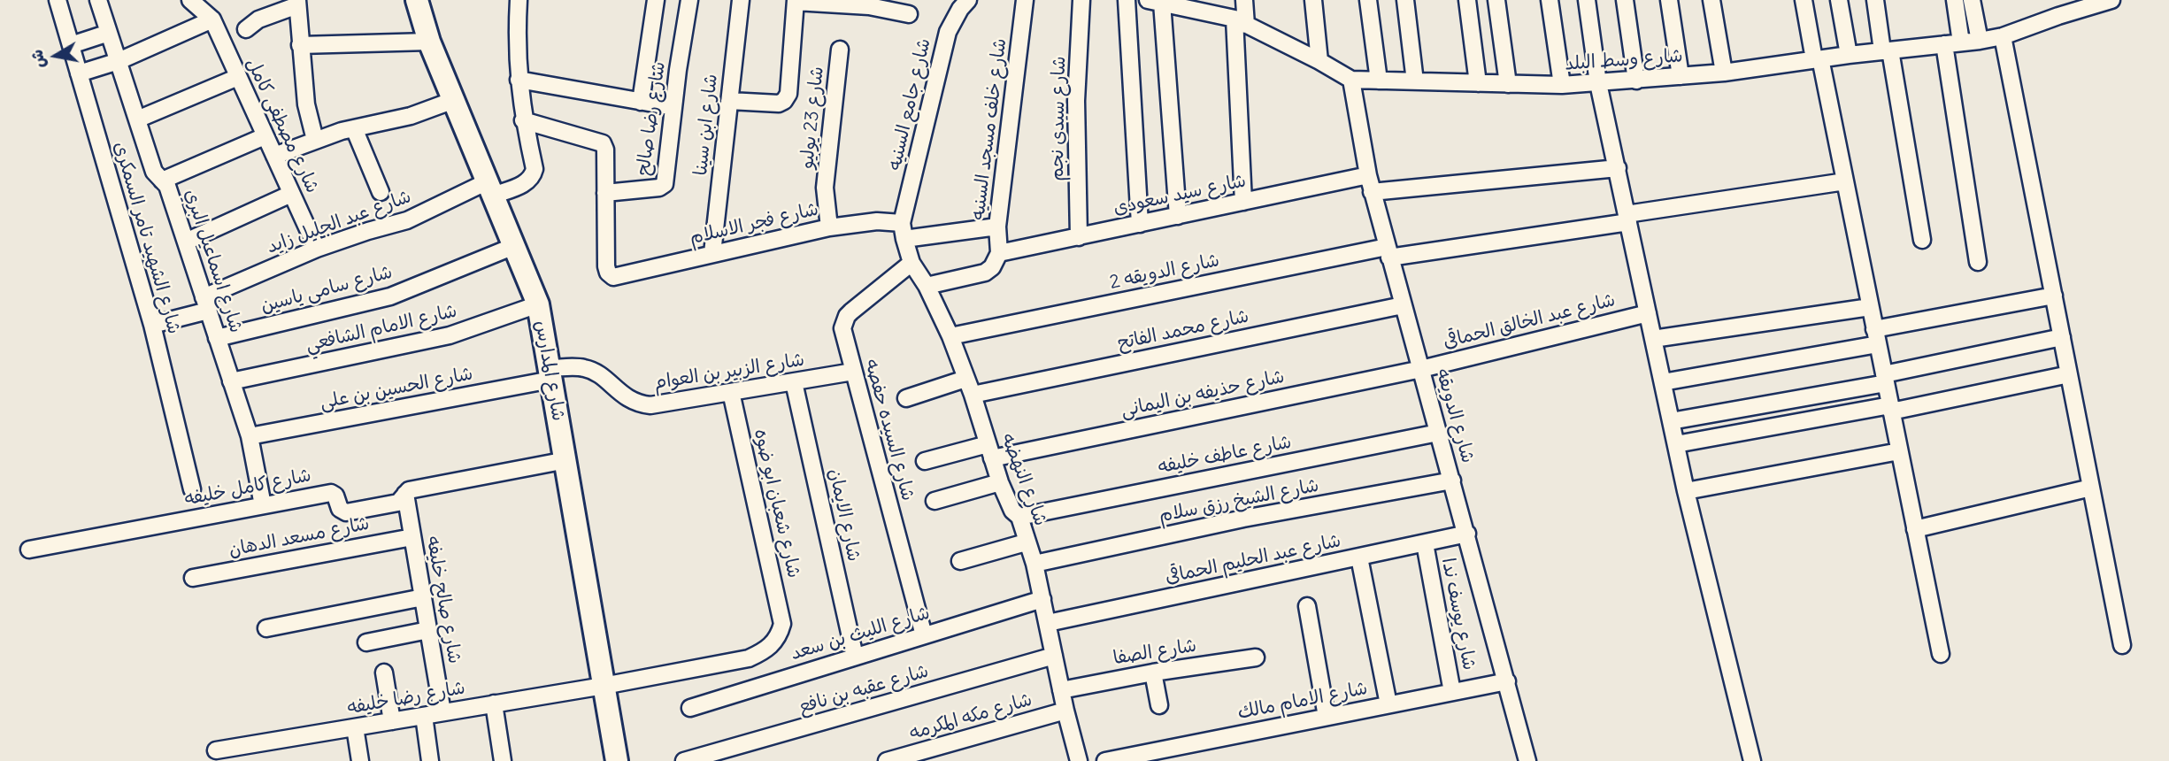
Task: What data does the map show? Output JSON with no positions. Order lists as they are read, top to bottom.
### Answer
{
  "streets": {
    "street": [
      "شارع وسط البلد",
      "شارع جامع السنيه",
      "شارع 23 يوليو",
      "شارع رضا صالح",
      "شارع سيدى نجم",
      "شارع ابن سينا",
      "شارع مصطفى كامل",
      "شارع خلف مسجد السنيه",
      "شارع سيد سعودى",
      "شارع عبد الجليل زايد",
      "شارع فجر الاسلام",
      "شارع الشهيد تامر السمكرى",
      "شارع اسماعيل البري",
      "شارع الدويقه 2",
      "شارع سامى ياسين",
      "شارع عبد الخالق الحماقى",
      "شارع الامام الشافعي",
      "شارع محمد الفاتح",
      "شارع المدارس",
      "شارع الزبير بن العوام",
      "شارع الحسين بن على",
      "شارع حذيفه بن اليمانى",
      "شارع الدويقه",
      "شارع السيده حفصه",
      "شارع عاطف خليفه",
      "شارع النهضه",
      "شارع كامل خليفه",
      "شارع الشيخ رزق سلام",
      "شارع شعبان ابو ضوه",
      "شارع الايمان",
      "شارع مسعد الدهان",
      "شارع عبد الحليم الحماقى",
      "شارع صالح خليفه",
      "شارع يوسف ندا",
      "شارع الليث بن سعد",
      "شارع الصفا",
      "شارع عقبه بن نافع",
      "شارع رضا خليفه",
      "شارع الامام مالك",
      "شارع مكه المكرمه"
    ]
  },
  "crossings": [
    ["شارع وسط البلد", "شارع الدويقه"],
    ["شارع جامع السنيه", "شارع فجر الاسلام"],
    ["شارع جامع السنيه", "شارع النهضه"],
    ["شارع 23 يوليو", "شارع فجر الاسلام"],
    ["شارع رضا صالح", "شارع فجر الاسلام"],
    ["شارع سيدى نجم", "شارع سيد سعودى"],
    ["شارع ابن سينا", "شارع فجر الاسلام"],
    ["شارع مصطفى كامل", "شارع عبد الجليل زايد"],
    ["شارع خلف مسجد السنيه", "شارع سيد سعودى"],
    ["شارع خلف مسجد السنيه", "شارع فجر الاسلام"],
    ["شارع سيد سعودى", "شارع الدويقه"],
    ["شارع عبد الجليل زايد", "شارع الشهيد تامر السمكرى"],
    ["شارع عبد الجليل زايد", "شارع اسماعيل البري"],
    ["شارع عبد الجليل زايد", "شارع المدارس"],
    ["شارع فجر الاسلام", "شارع النهضه"],
    ["شارع اسماعيل البري", "شارع سامى ياسين"],
    ["شارع اسماعيل البري", "شارع الامام الشافعي"],
    ["شارع اسماعيل البري", "شارع الحسين بن على"],
    ["شارع اسماعيل البري", "شارع كامل خليفه"],
    ["شارع الدويقه 2", "شارع الدويقه"],
    ["شارع الدويقه 2", "شارع النهضه"],
    ["شارع سامى ياسين", "شارع المدارس"],
    ["شارع عبد الخالق الحماقى", "شارع حذيفه بن اليمانى"],
    ["شارع عبد الخالق الحماقى", "شارع الدويقه"],
    ["شارع الامام الشافعي", "شارع المدارس"],
    ["شارع محمد الفاتح", "شارع الدويقه"],
    ["شارع محمد الفاتح", "شارع النهضه"],
    ["شارع المدارس", "شارع الزبير بن العوام"],
    ["شارع المدارس", "شارع الحسين بن على"],
    ["شارع المدارس", "شارع كامل خليفه"],
    ["شارع المدارس", "شارع رضا خليفه"],
    ["شارع الزبير بن العوام", "شارع الحسين بن على"],
    ["شارع الزبير بن العوام", "شارع السيده حفصه"],
    ["شارع الزبير بن العوام", "شارع شعبان ابو ضوه"],
    ["شارع الزبير بن العوام", "شارع الايمان"],
    ["شارع حذيفه بن اليمانى", "شارع الدويقه"],
    ["شارع حذيفه بن اليمانى", "شارع النهضه"],
    ["شارع الدويقه", "شارع عاطف خليفه"],
    ["شارع الدويقه", "شارع الشيخ رزق سلام"],
    ["شارع الدويقه", "شارع عبد الحليم الحماقى"],
    ["شارع الدويقه", "شارع الامام مالك"],
    ["شارع السيده حفصه", "شارع النهضه"],
    ["شارع السيده حفصه", "شارع الليث بن سعد"],
    ["شارع عاطف خليفه", "شارع النهضه"],
    ["شارع النهضه", "شارع الشيخ رزق سلام"],
    ["شارع النهضه", "شارع عبد الحليم الحماقى"],
    ["شارع النهضه", "شارع الليث بن سعد"],
    ["شارع النهضه", "شارع الصفا"],
    ["شارع النهضه", "شارع عقبه بن نافع"],
    ["شارع النهضه", "شارع مكه المكرمه"],
    ["شارع كامل خليفه", "شارع صالح خليفه"],
    ["شارع شعبان ابو ضوه", "شارع رضا خليفه"],
    ["شارع الايمان", "شارع الليث بن سعد"],
    ["شارع مسعد الدهان", "شارع صالح خليفه"],
    ["شارع عبد الحليم الحماقى", "شارع يوسف ندا"],
    ["شارع صالح خليفه", "شارع رضا خليفه"],
    ["شارع يوسف ندا", "شارع الامام مالك"]
  ],
  "north": "left"
}
